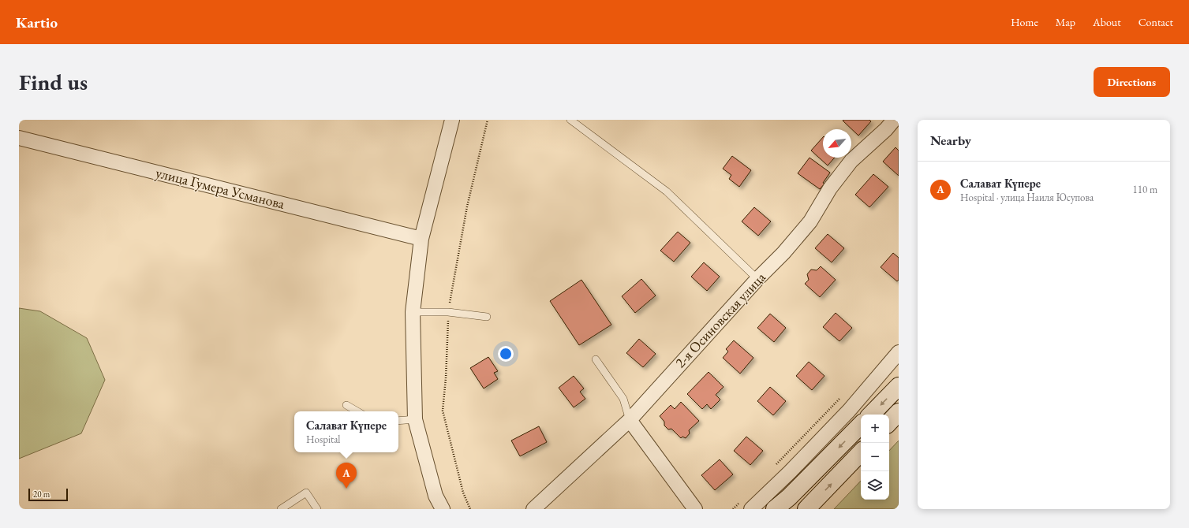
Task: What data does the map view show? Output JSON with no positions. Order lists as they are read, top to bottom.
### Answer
{
  "streets": {
    "street": ["улица Гумера Усманова", "2-я Осиновская улица"]
  },
  "scale_bar": "20 m",
  "north": "bottom left",
  "page": {
    "header": "Kartio",
    "nav": [
      "Home",
      "Map",
      "About",
      "Contact"
    ],
    "buttons": "Directions",
    "title": "Find us",
    "heading": "Nearby",
    "list": [
      {
        "mark": "A",
        "name": "Салават Күпере",
        "note": "Hospital · улица Наиля Юсупова",
        "value": "110 m"
      }
    ],
    "popup": ["Салават Күпере", "Hospital"],
    "map_buttons": ["+", "−"],
    "pins": "A",
    "scale": "20 m"
  }
}
